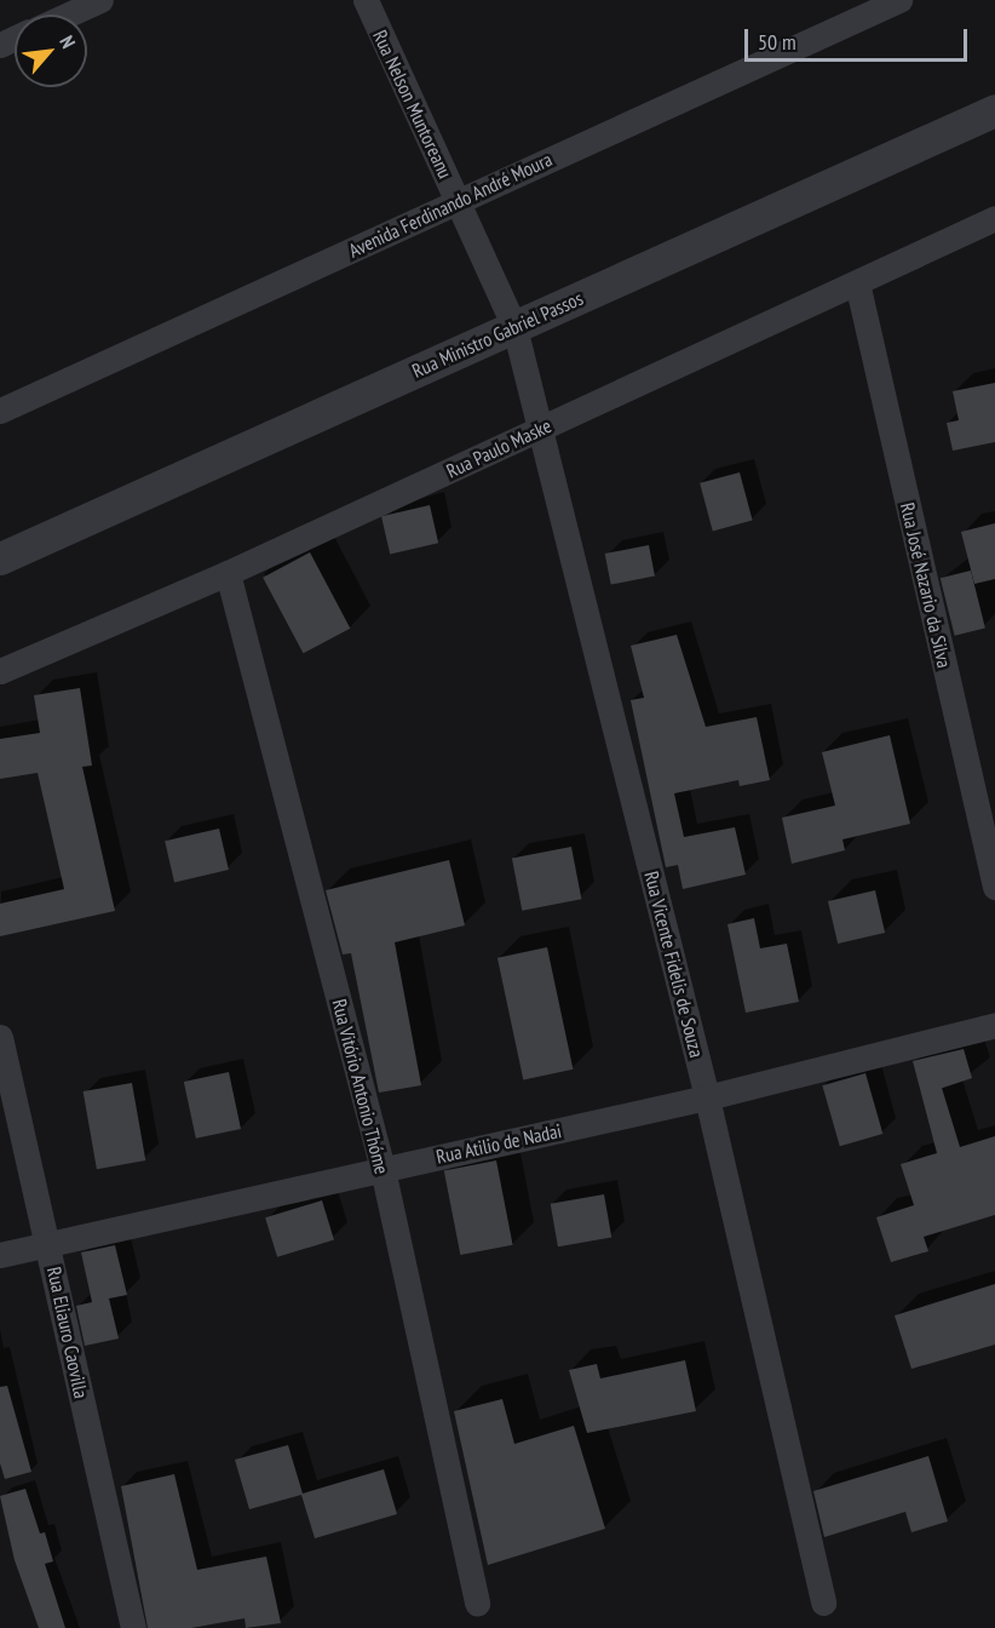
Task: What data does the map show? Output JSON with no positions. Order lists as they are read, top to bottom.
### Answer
{
  "streets": {
    "street": [
      "Rua Nelson Muntoreanu",
      "Avenida Ferdinando André Moura",
      "Rua Ministro Gabriel Passos",
      "Rua Paulo Maske",
      "Rua José Nazario da Silva",
      "Rua Vicente Fidelis de Souza",
      "Rua Vitório Antonio Thóme",
      "Rua Atilio de Nadai",
      "Rua Eliauro Caovilla"
    ]
  },
  "crossings": [
    ["Rua Nelson Muntoreanu", "Avenida Ferdinando André Moura"],
    ["Rua Nelson Muntoreanu", "Rua Ministro Gabriel Passos"],
    ["Rua Nelson Muntoreanu", "Rua Vicente Fidelis de Souza"],
    ["Rua Ministro Gabriel Passos", "Rua Vicente Fidelis de Souza"],
    ["Rua Paulo Maske", "Rua José Nazario da Silva"],
    ["Rua Paulo Maske", "Rua Vicente Fidelis de Souza"],
    ["Rua Paulo Maske", "Rua Vitório Antonio Thóme"],
    ["Rua Vicente Fidelis de Souza", "Rua Atilio de Nadai"],
    ["Rua Vitório Antonio Thóme", "Rua Atilio de Nadai"],
    ["Rua Atilio de Nadai", "Rua Eliauro Caovilla"]
  ],
  "scale_bar": "50 m",
  "north": "top right"
}
